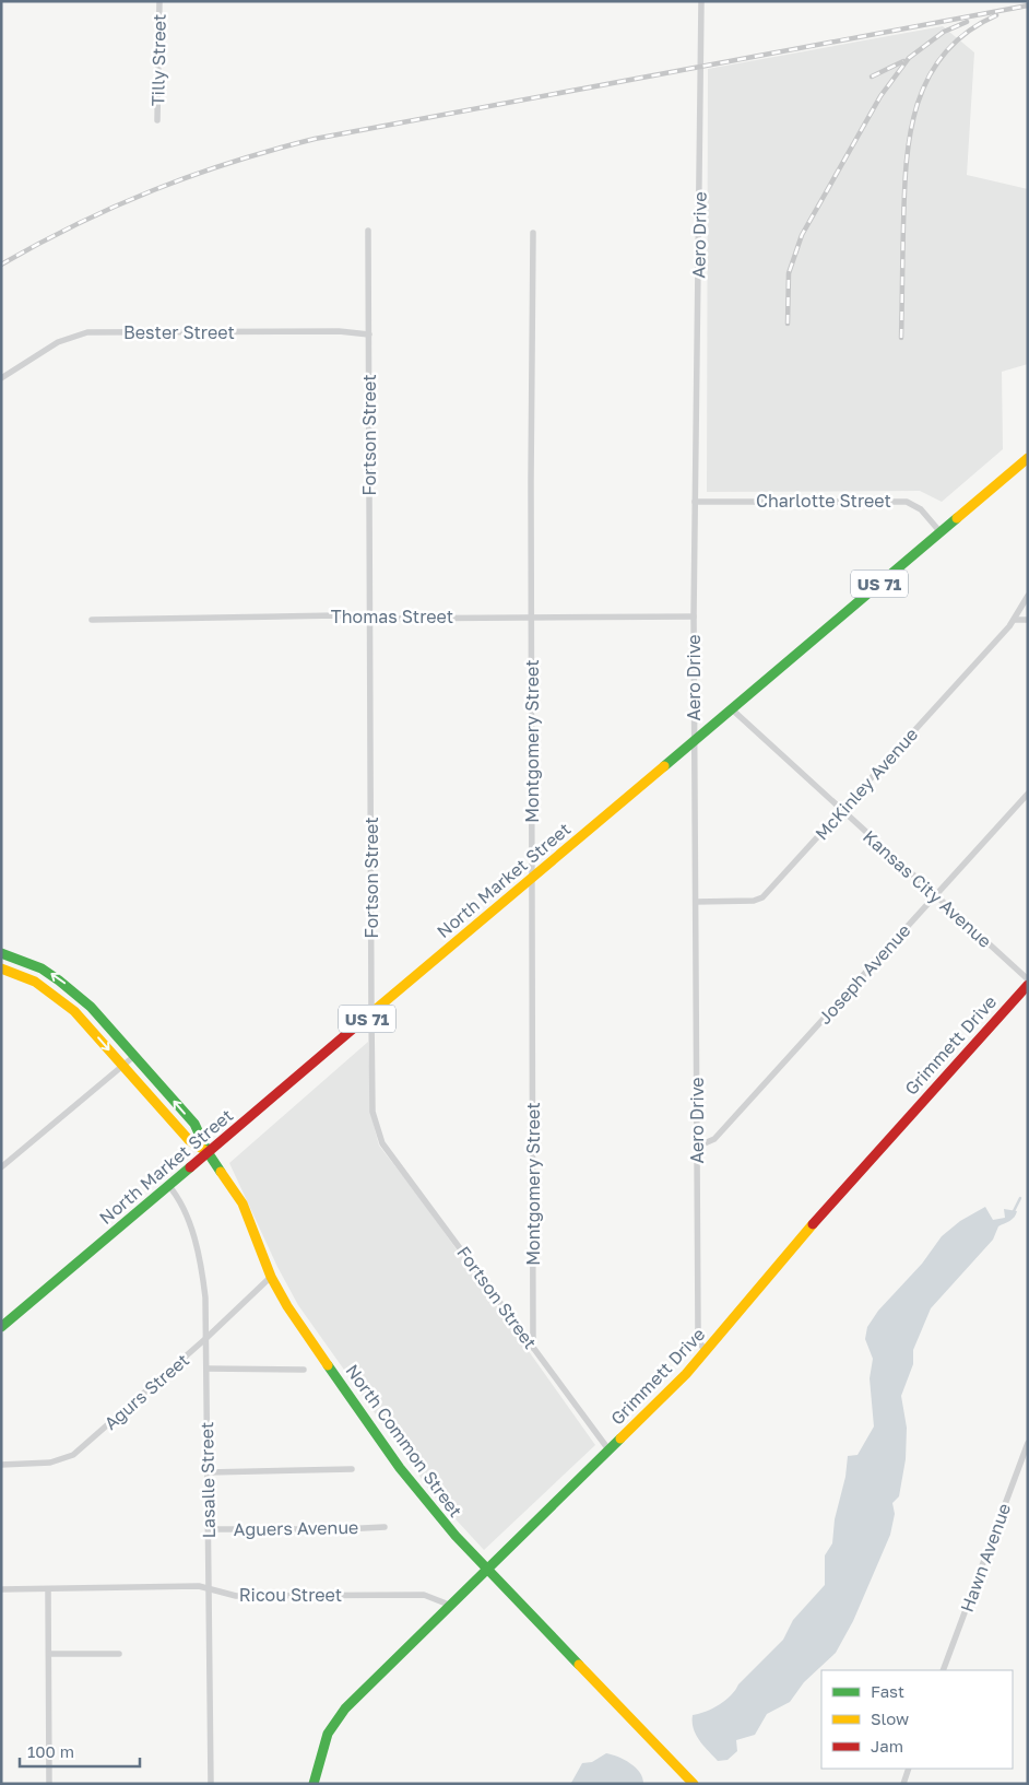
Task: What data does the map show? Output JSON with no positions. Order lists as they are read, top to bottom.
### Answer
{
  "streets": {
    "main road": [
      "US 71",
      "North Market Street",
      "Grimmett Drive",
      "North Common Street"
    ],
    "street": [
      "Tilly Street",
      "Aero Drive",
      "Bester Street",
      "Fortson Street",
      "Charlotte Street",
      "Thomas Street",
      "Montgomery Street",
      "McKinley Avenue",
      "Kansas City Avenue",
      "Joseph Avenue",
      "Agurs Street",
      "Lasalle Street",
      "Aguers Avenue",
      "Hawn Avenue",
      "Ricou Street"
    ]
  },
  "crossings": [
    ["Aero Drive", "Charlotte Street"],
    ["Aero Drive", "Thomas Street"],
    ["Aero Drive", "McKinley Avenue"],
    ["Aero Drive", "North Market Street"],
    ["Aero Drive", "Joseph Avenue"],
    ["Aero Drive", "Grimmett Drive"],
    ["Bester Street", "Fortson Street"],
    ["Fortson Street", "Thomas Street"],
    ["Fortson Street", "Montgomery Street"],
    ["Fortson Street", "North Market Street"],
    ["Fortson Street", "Grimmett Drive"],
    ["Charlotte Street", "North Market Street"],
    ["Thomas Street", "Montgomery Street"],
    ["Montgomery Street", "North Market Street"],
    ["McKinley Avenue", "Kansas City Avenue"],
    ["North Market Street", "Kansas City Avenue"],
    ["North Market Street", "North Common Street"],
    ["North Market Street", "Lasalle Street"],
    ["Kansas City Avenue", "Joseph Avenue"],
    ["Grimmett Drive", "North Common Street"],
    ["Grimmett Drive", "Ricou Street"],
    ["Agurs Street", "North Common Street"],
    ["Agurs Street", "Lasalle Street"],
    ["Lasalle Street", "Aguers Avenue"],
    ["Lasalle Street", "Ricou Street"]
  ],
  "legend": ["Fast", "Slow", "Jam"],
  "scale_bar": "100 m"
}
